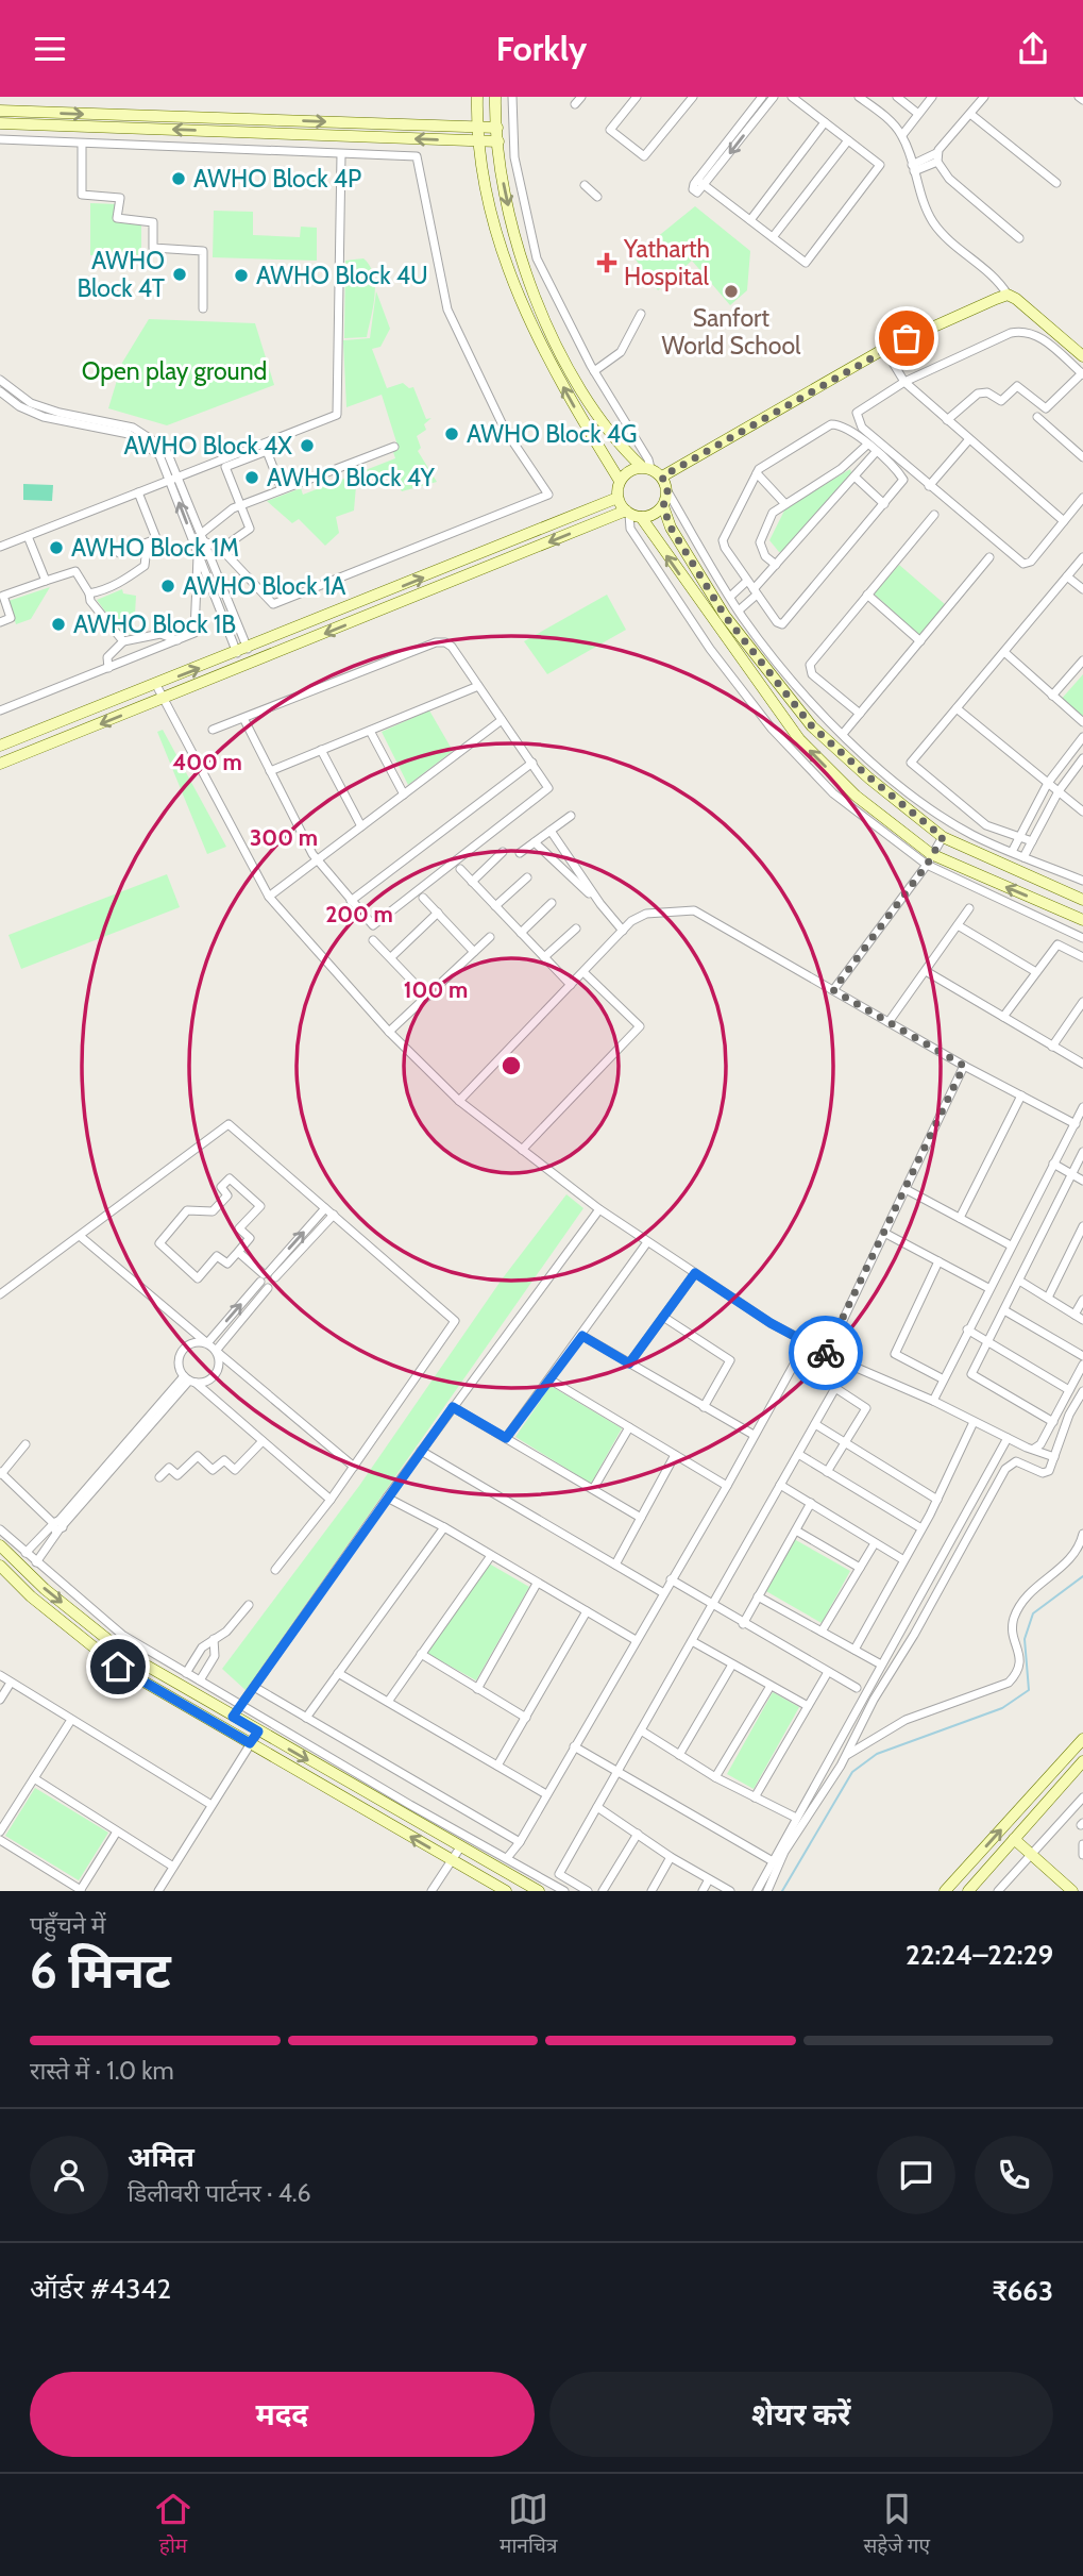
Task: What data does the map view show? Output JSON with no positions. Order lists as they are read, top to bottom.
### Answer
{
  "parks": ["Open play ground"],
  "places": {
    "other": [
      "AWHO Block 4P",
      "AWHO Block 4T",
      "AWHO Block 4U",
      "Sanfort World School",
      "AWHO Block 4G",
      "AWHO Block 4X",
      "AWHO Block 4Y",
      "AWHO Block 1M",
      "AWHO Block 1A",
      "AWHO Block 1B"
    ],
    "health": ["Yatharth Hospital"]
  },
  "page": {
    "header": "Forkly",
    "heading": ["6 मिनट", "पहुँचने में", "22:24–22:29"],
    "panel": [
      "अमित",
      "डिलीवरी पार्टनर · 4.6",
      "ऑर्डर #4342",
      "₹663"
    ],
    "bar": "रास्ते में · 1.0 km",
    "buttons": ["मदद", "शेयर करें"],
    "tabs": ["होम", "मानचित्र", "सहेजे गए"]
  },
  "rings": [
    "400 m",
    "300 m",
    "200 m",
    "100 m"
  ]
}
